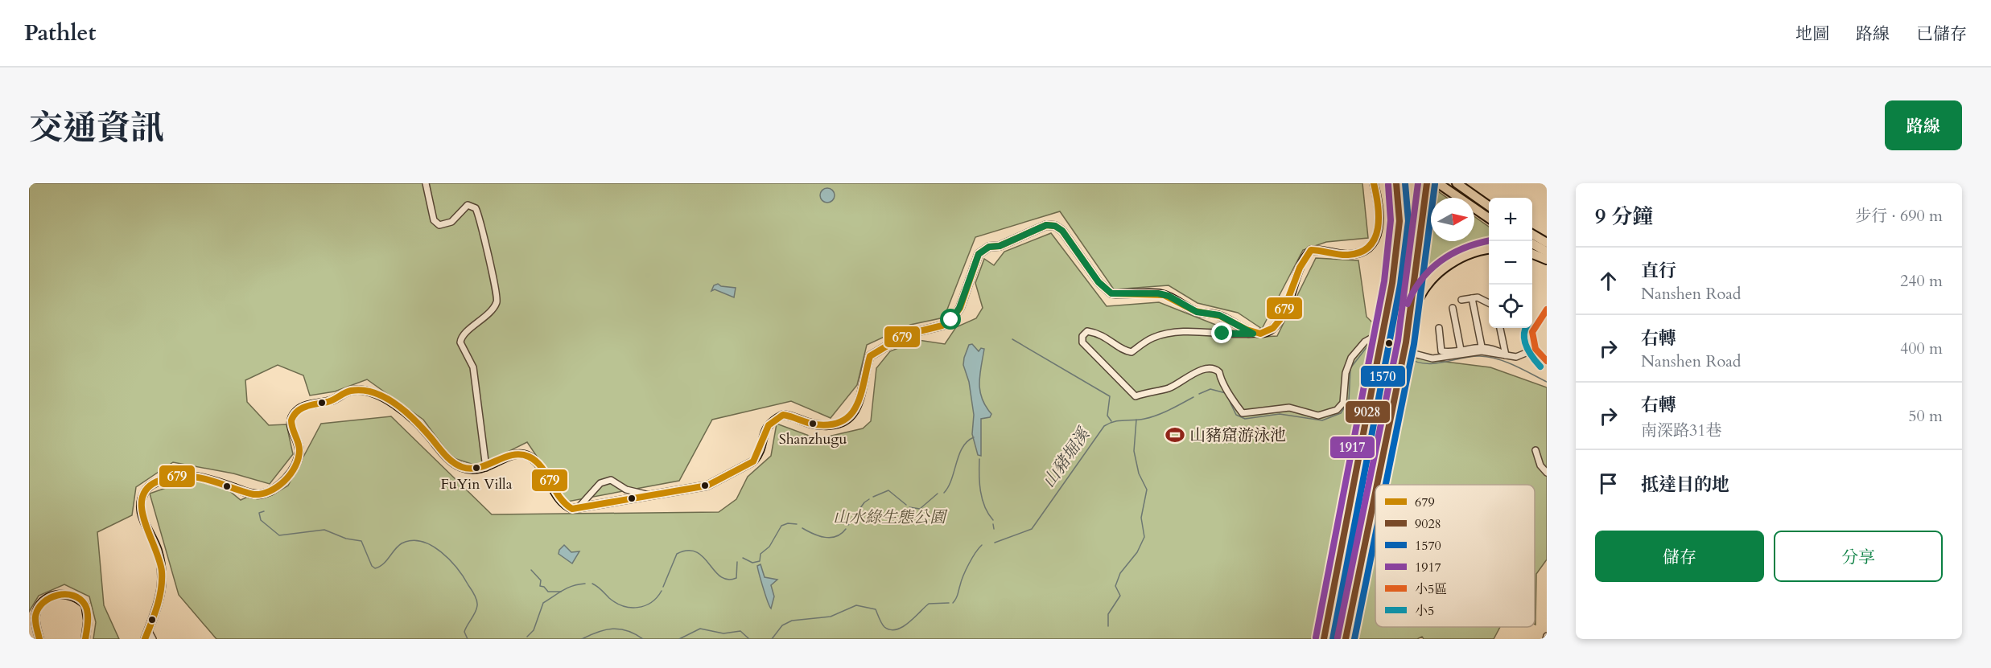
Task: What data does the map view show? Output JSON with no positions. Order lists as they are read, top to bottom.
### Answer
{
  "water": ["山豬堀溪"],
  "parks": ["山水綠生態公園"],
  "places": {
    "other": ["Shanzhugu", "FuYin Villa"],
    "sports": ["山豬窟游泳池"]
  },
  "lines": [
    "transit line 679",
    "transit line 9028",
    "transit line 1570",
    "transit line 1917",
    "transit line 小5區",
    "transit line 小5"
  ],
  "legend": [
    "679",
    "9028",
    "1570",
    "1917",
    "小5區",
    "小5"
  ],
  "north": "right",
  "page": {
    "header": "Pathlet",
    "nav": ["地圖", "路線", "已儲存"],
    "title": "交通資訊",
    "buttons": [
      "路線",
      ["儲存", "分享"]
    ],
    "heading": ["9 分鐘", "步行 · 690 m"],
    "map_buttons": ["+", "−"],
    "list": [
      ["直行", "Nanshen Road", "240 m"],
      ["右轉", "Nanshen Road", "400 m"],
      ["右轉", "南深路31巷", "50 m"],
      "抵達目的地"
    ]
  }
}
